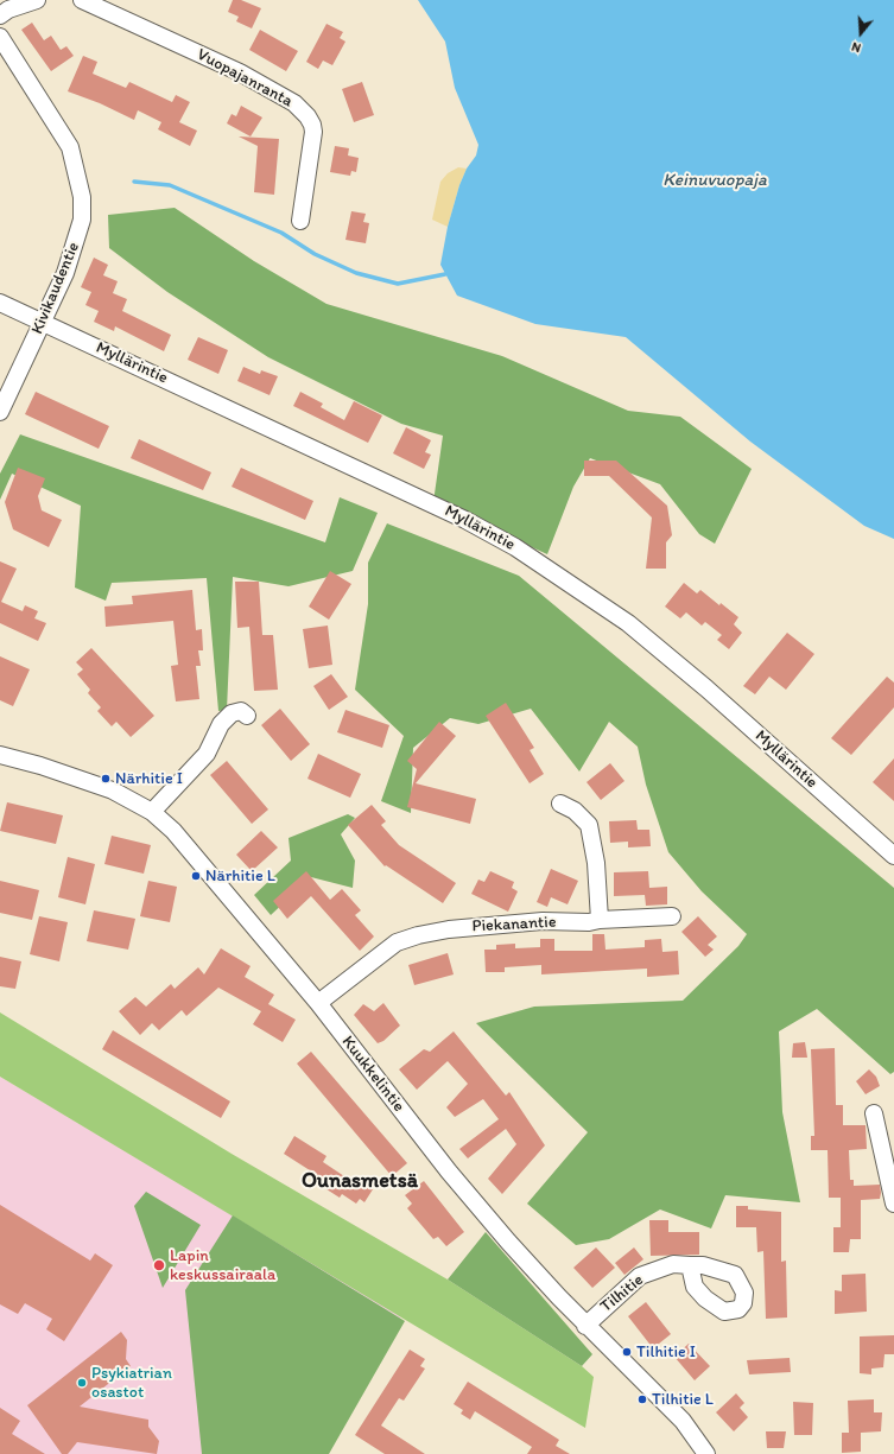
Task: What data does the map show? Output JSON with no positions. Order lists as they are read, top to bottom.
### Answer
{
  "streets": {
    "street": [
      "Vuopajanranta",
      "Kivikaudentie",
      "Myllärintie",
      "Piekanantie",
      "Kuukkelintie",
      "Tilhitie"
    ]
  },
  "crossings": [
    ["Kivikaudentie", "Myllärintie"],
    ["Piekanantie", "Kuukkelintie"],
    ["Kuukkelintie", "Tilhitie"]
  ],
  "districts": ["Ounasmetsä"],
  "water": ["Keinuvuopaja"],
  "places": [
    "Närhitie I",
    "Närhitie L",
    "Lapin keskussairaala",
    "Tilhitie I",
    "Psykiatrian osastot",
    "Tilhitie L"
  ],
  "north": "bottom"
}
